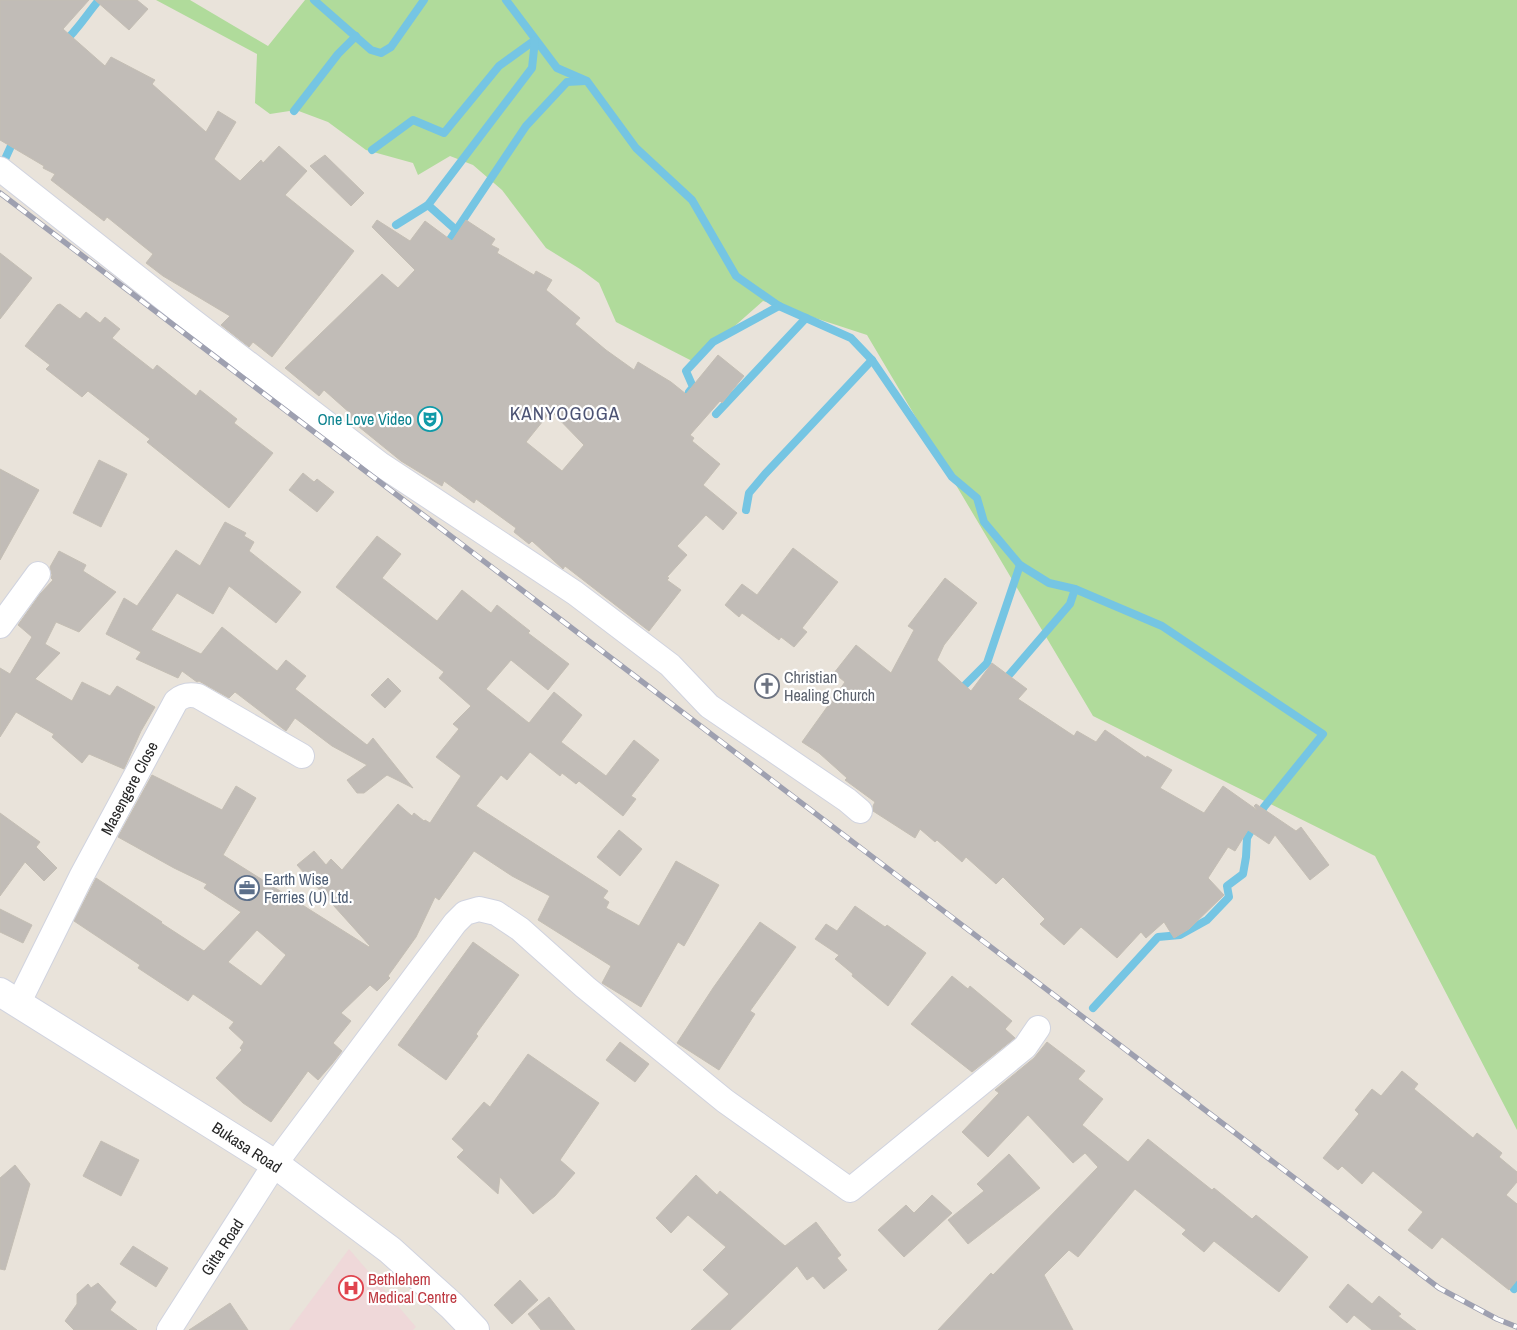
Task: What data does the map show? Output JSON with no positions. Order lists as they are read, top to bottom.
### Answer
{
  "streets": {
    "street": ["Masengere Close", "Bukasa Road", "Gitta Road"]
  },
  "crossings": [
    ["Masengere Close", "Bukasa Road"],
    ["Bukasa Road", "Gitta Road"]
  ],
  "districts": ["KANYOGOGA"],
  "places": {
    "theatre": ["One Love Video"],
    "church": ["Christian Healing Church"],
    "office": ["Earth Wise Ferries (U) Ltd."],
    "hospital": ["Bethlehem Medical Centre"]
  }
}
